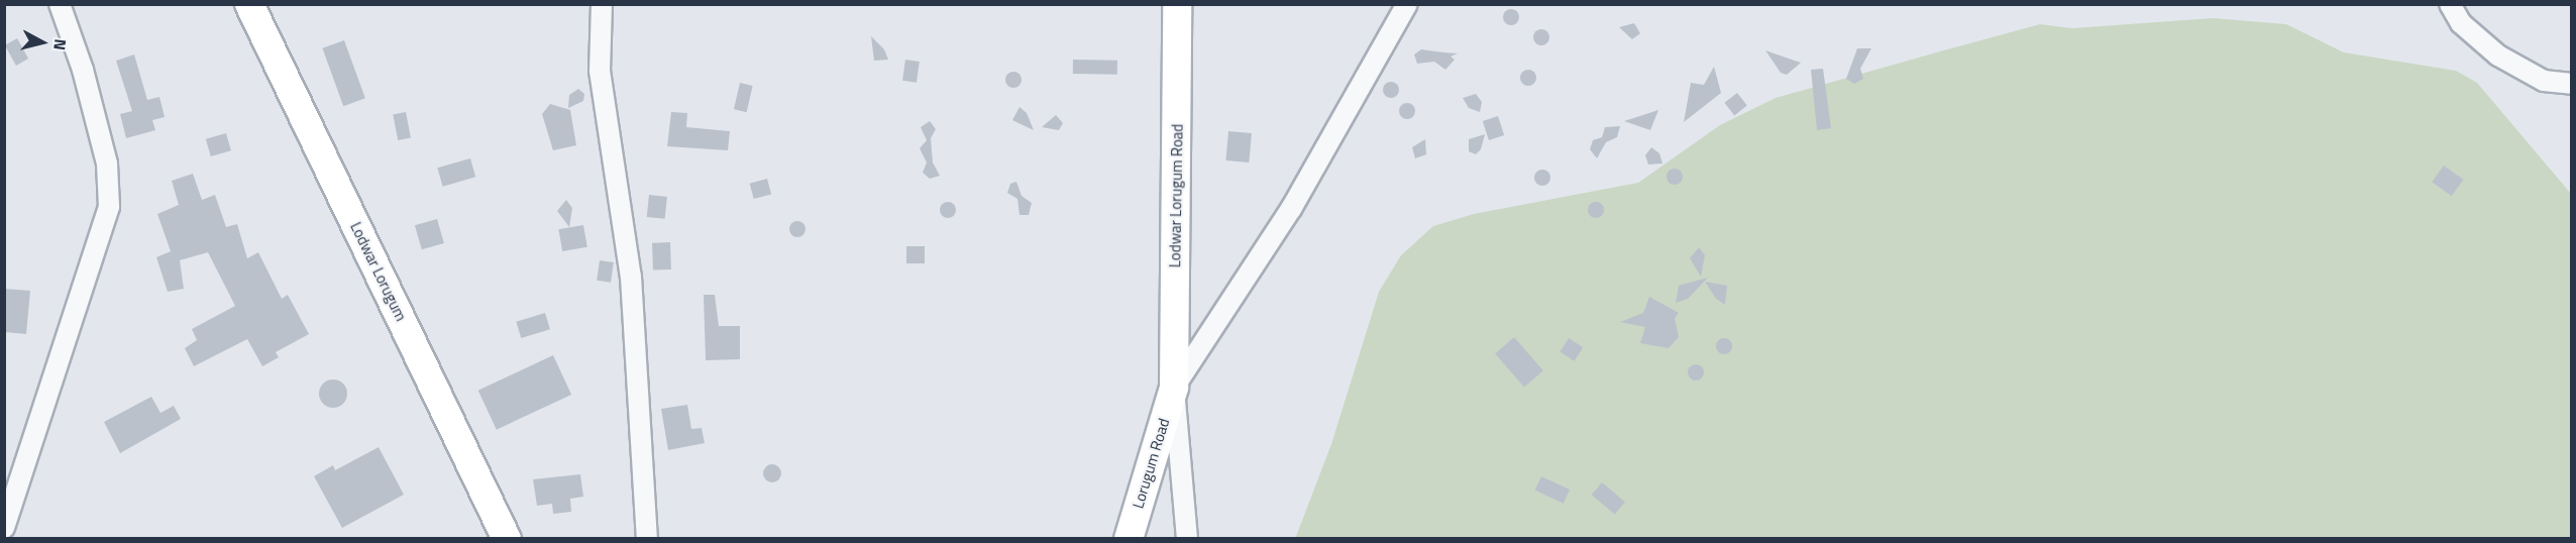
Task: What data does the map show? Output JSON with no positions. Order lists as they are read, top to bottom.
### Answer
{
  "streets": {
    "street": ["Lodwar Lorugum Road", "Lodwar Lorugum", "Lorugum Road"]
  },
  "crossings": [
    ["Lodwar Lorugum Road", "Lorugum Road"]
  ],
  "north": "right"
}
